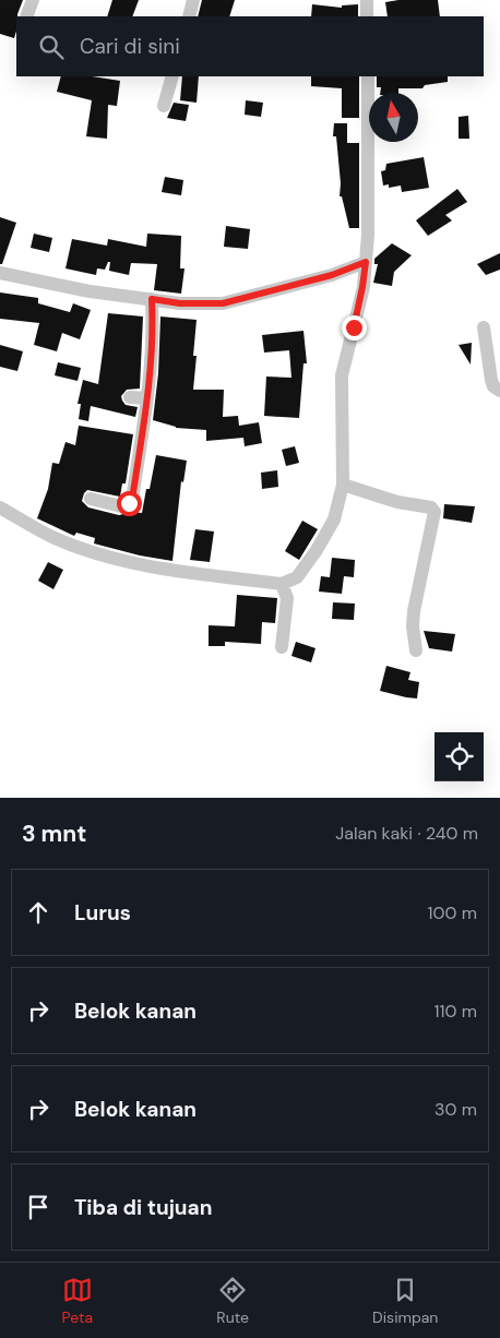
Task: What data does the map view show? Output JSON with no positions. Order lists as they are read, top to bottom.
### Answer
{
  "north": "top",
  "page": {
    "search": "Cari di sini",
    "heading": ["3 mnt", "Jalan kaki · 240 m"],
    "list": [
      ["Lurus", "100 m"],
      ["Belok kanan", "110 m"],
      ["Belok kanan", "30 m"],
      "Tiba di tujuan"
    ],
    "nav": ["Peta", "Rute", "Disimpan"]
  }
}
